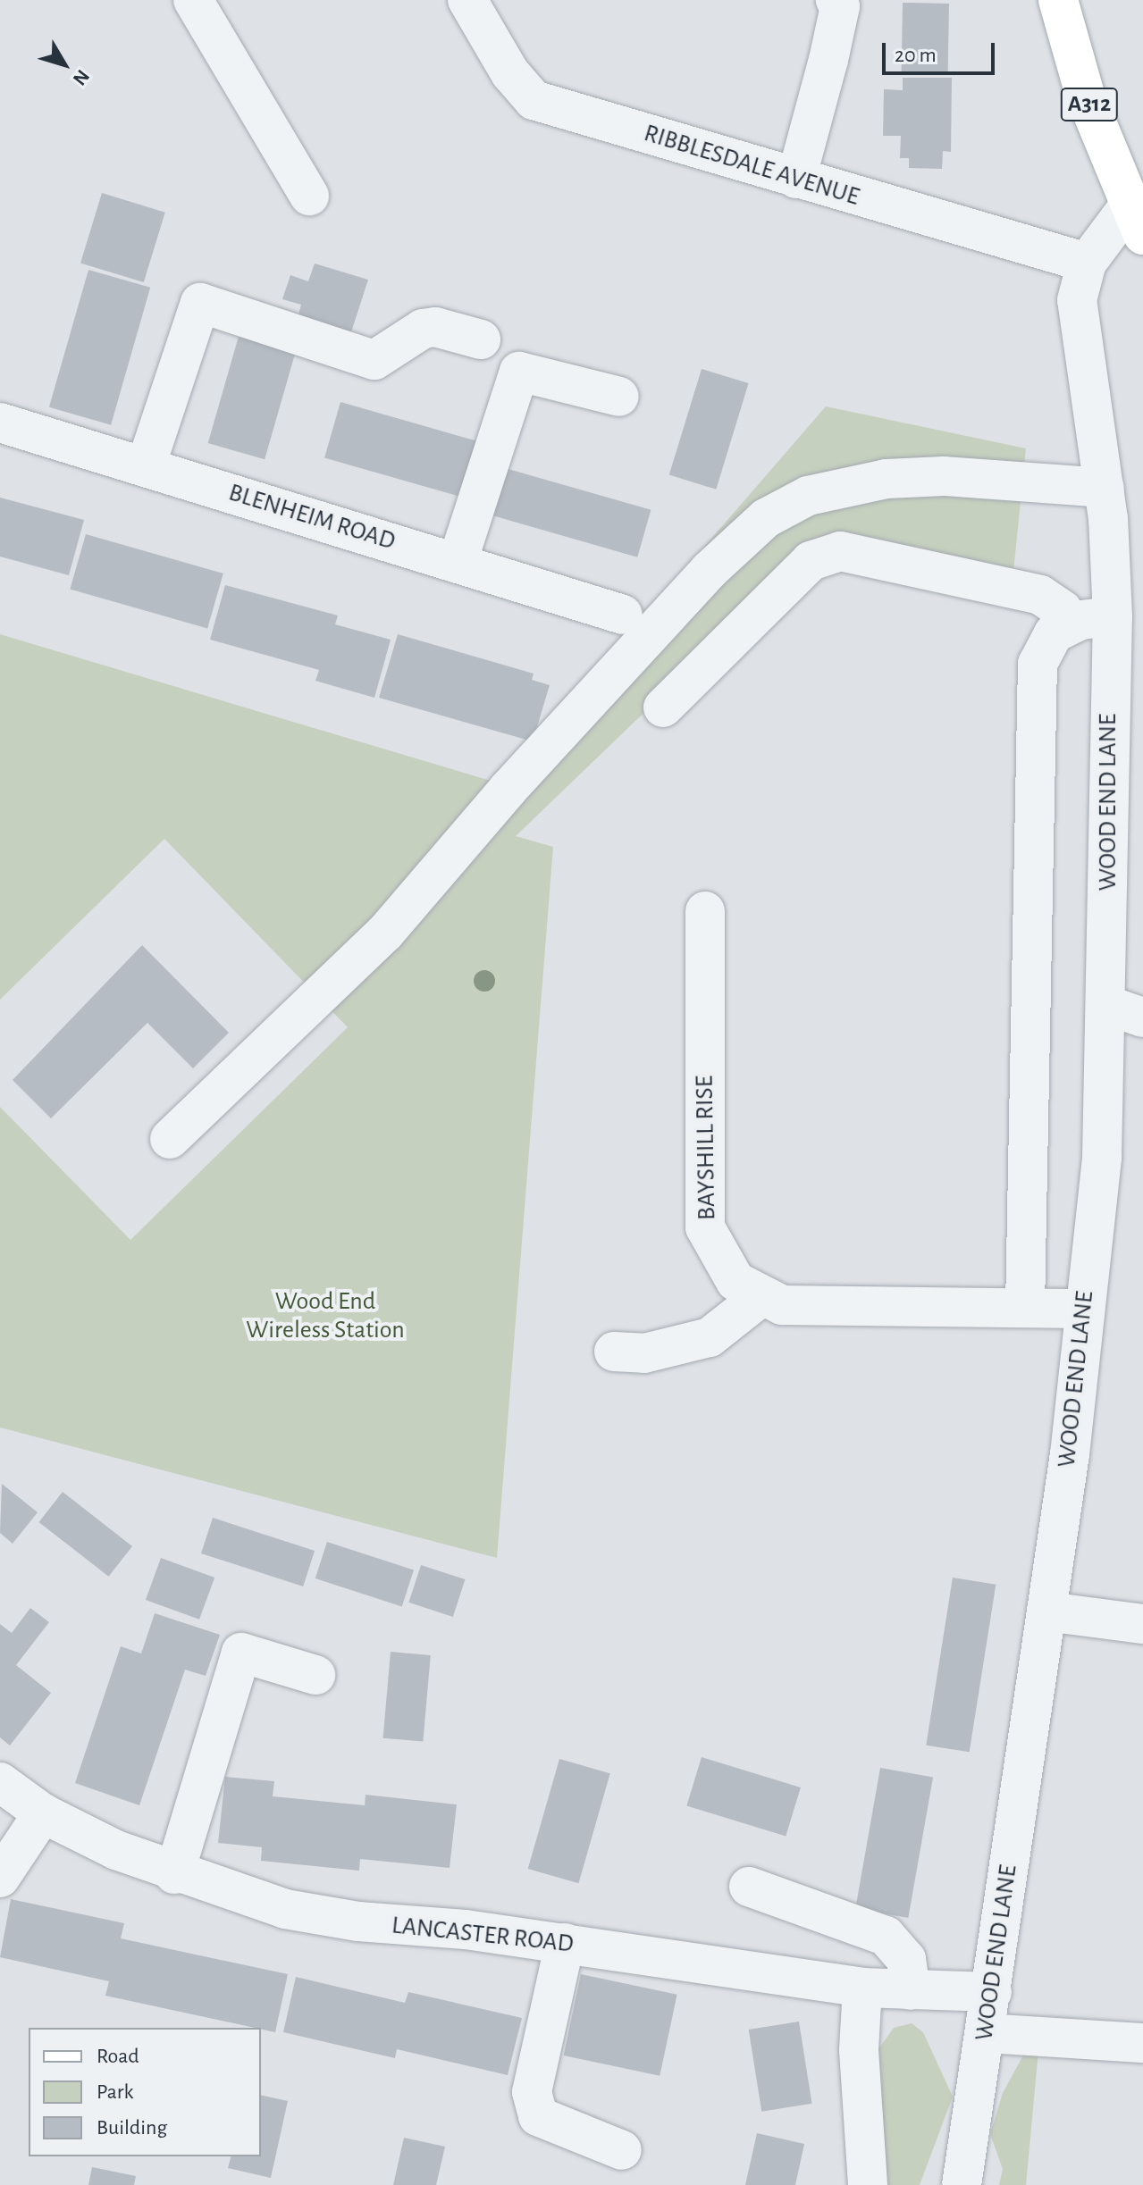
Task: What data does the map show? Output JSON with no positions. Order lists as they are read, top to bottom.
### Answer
{
  "streets": {
    "main road": ["A312"],
    "street": [
      "RIBBLESDALE AVENUE",
      "BLENHEIM ROAD",
      "WOOD END LANE",
      "BAYSHILL RISE",
      "LANCASTER ROAD"
    ]
  },
  "crossings": [
    ["A312", "WOOD END LANE"],
    ["RIBBLESDALE AVENUE", "WOOD END LANE"],
    ["WOOD END LANE", "BAYSHILL RISE"],
    ["WOOD END LANE", "LANCASTER ROAD"]
  ],
  "parks": ["Wood End Wireless Station"],
  "legend": ["Road", "Park", "Building"],
  "scale_bar": "20 m",
  "north": "bottom right"
}
